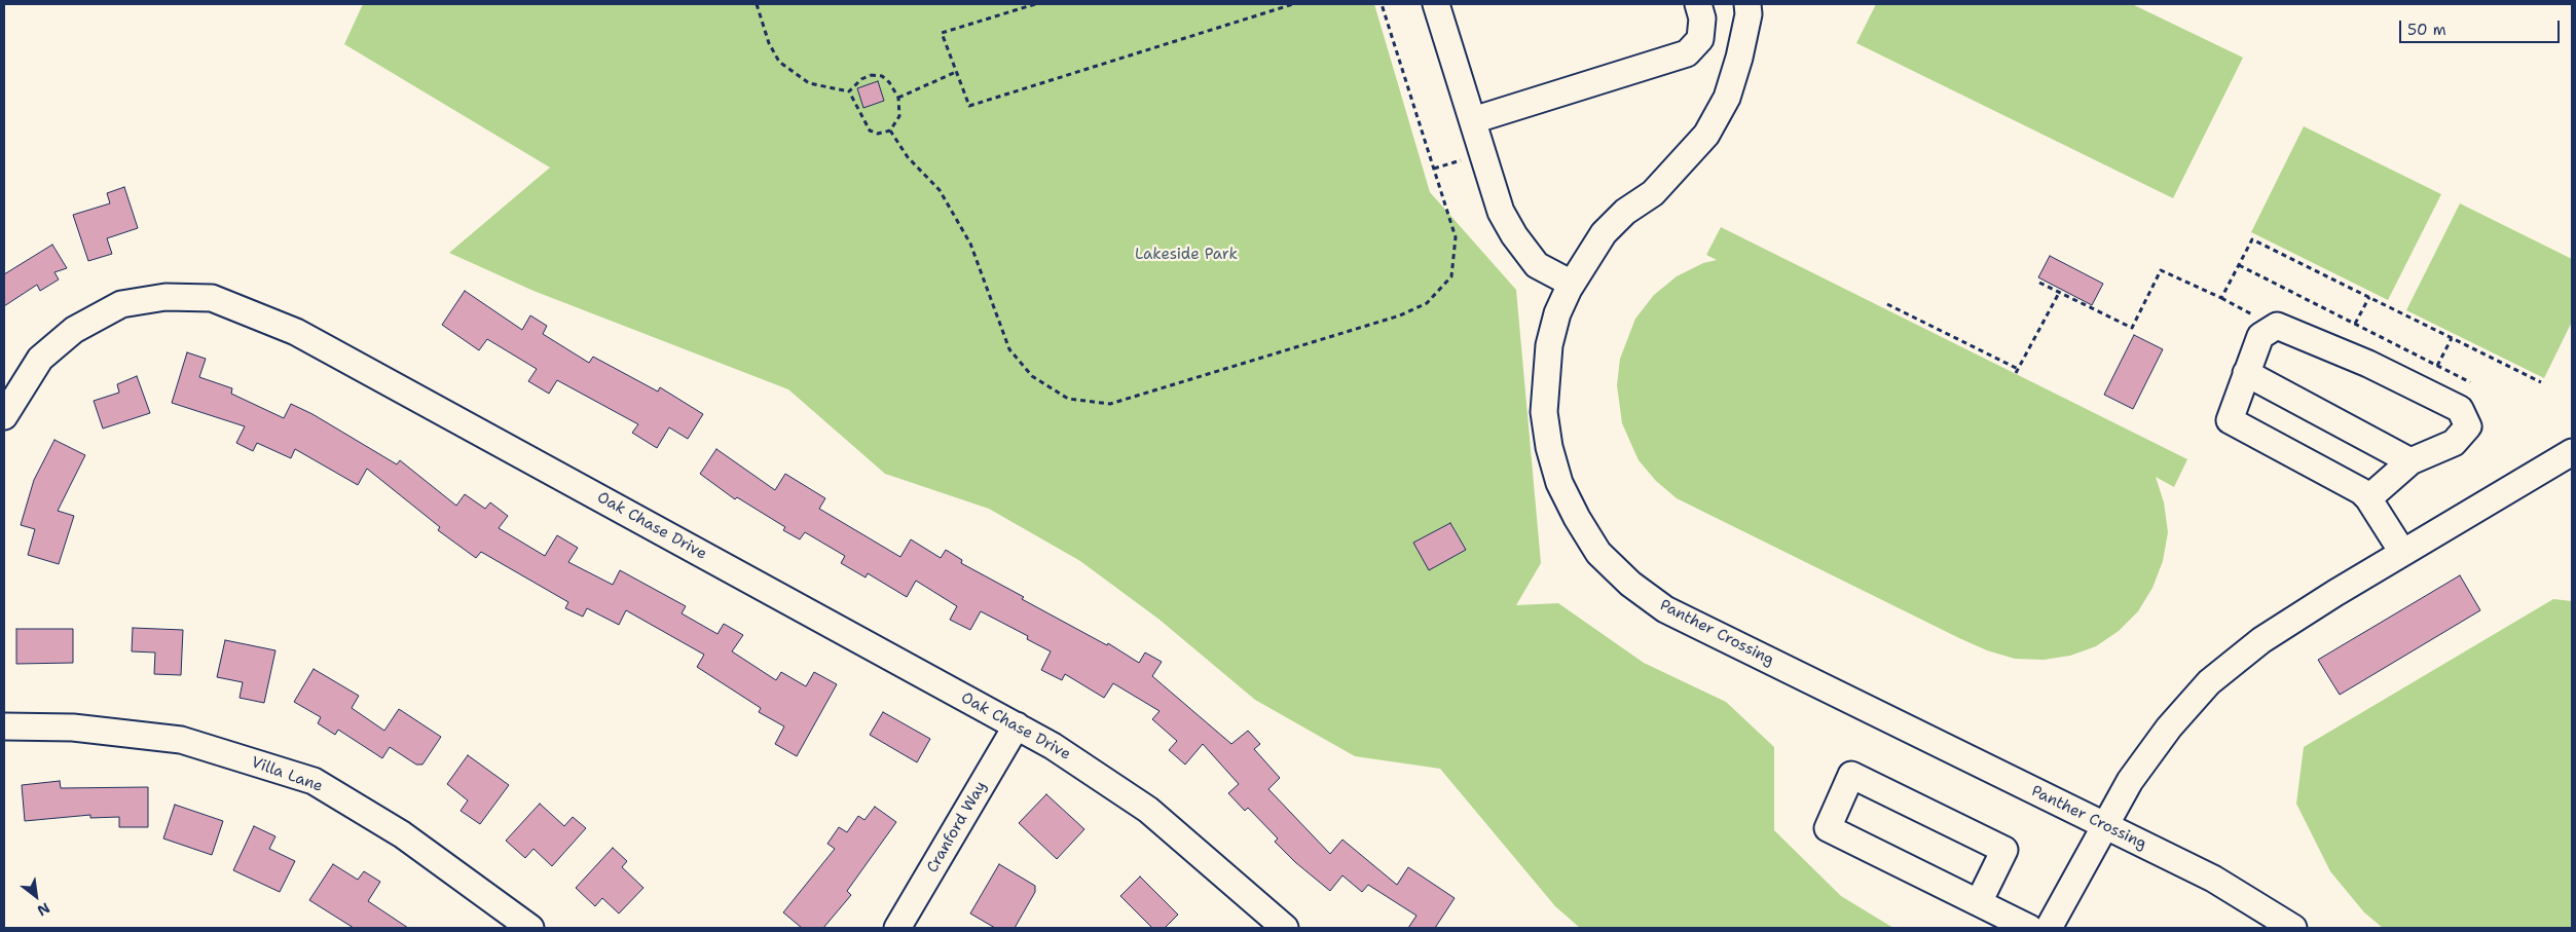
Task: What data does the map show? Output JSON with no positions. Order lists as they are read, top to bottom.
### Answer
{
  "streets": {
    "street": [
      "Oak Chase Drive",
      "Panther Crossing",
      "Villa Lane",
      "Cranford Way"
    ]
  },
  "crossings": [
    ["Oak Chase Drive", "Cranford Way"]
  ],
  "parks": ["Lakeside Park"],
  "scale_bar": "50 m",
  "north": "bottom right"
}
